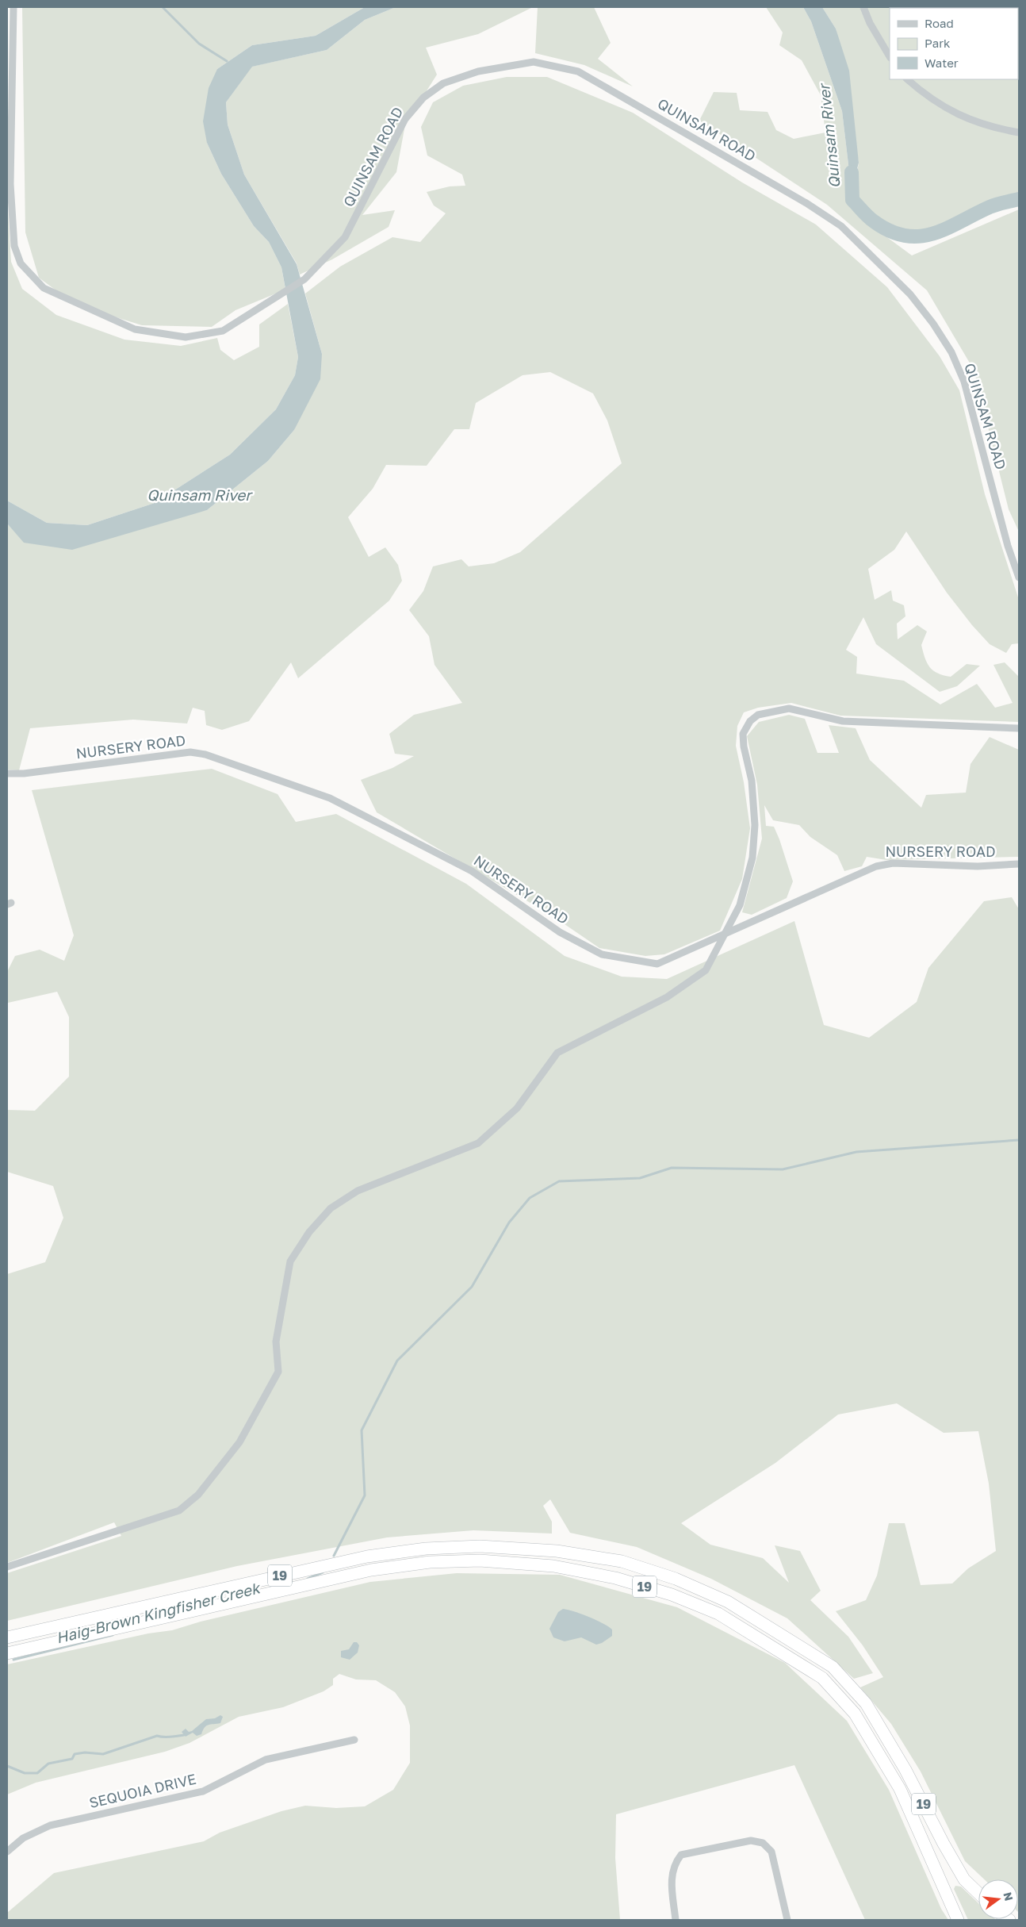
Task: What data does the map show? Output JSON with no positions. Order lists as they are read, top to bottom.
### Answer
{
  "streets": {
    "highway": ["19"],
    "street": ["QUINSAM ROAD", "NURSERY ROAD", "SEQUOIA DRIVE"]
  },
  "water": ["Quinsam River", "Haig-Brown Kingfisher Creek"],
  "legend": ["Road", "Park", "Water"],
  "north": "right"
}
